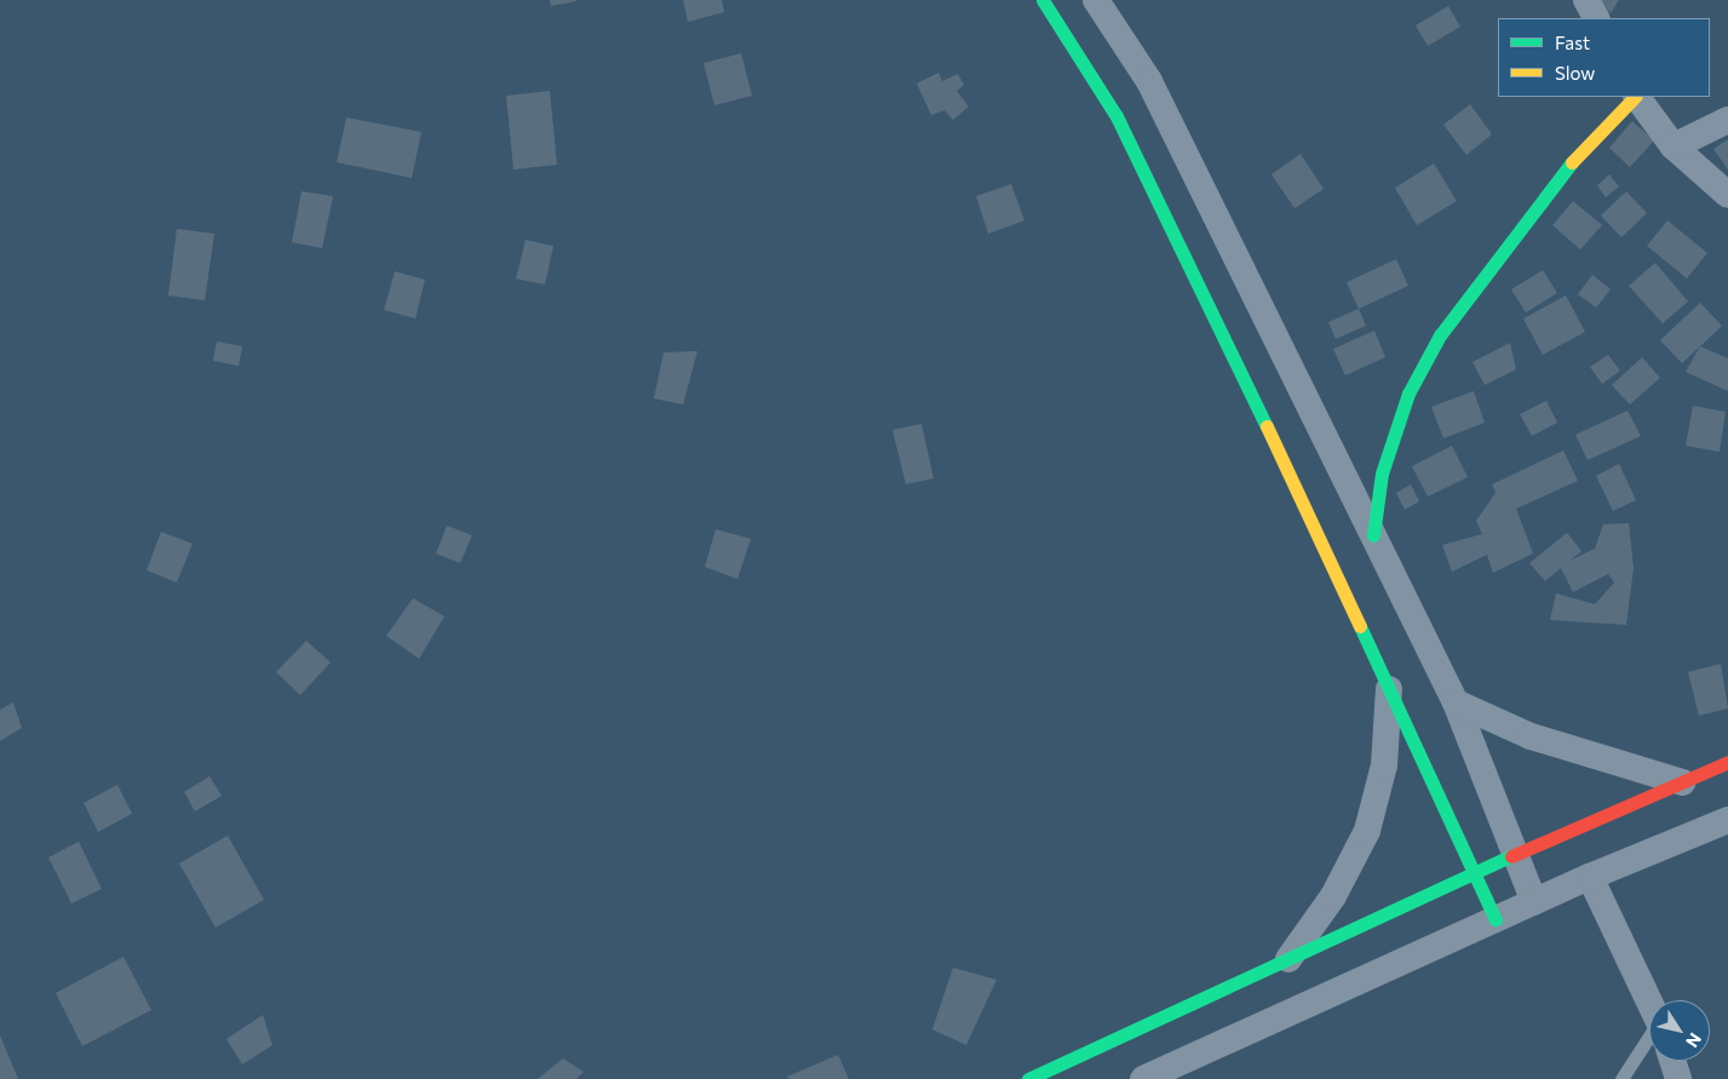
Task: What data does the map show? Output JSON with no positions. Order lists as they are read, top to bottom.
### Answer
{
  "legend": ["Fast", "Slow"],
  "north": "bottom right"
}
